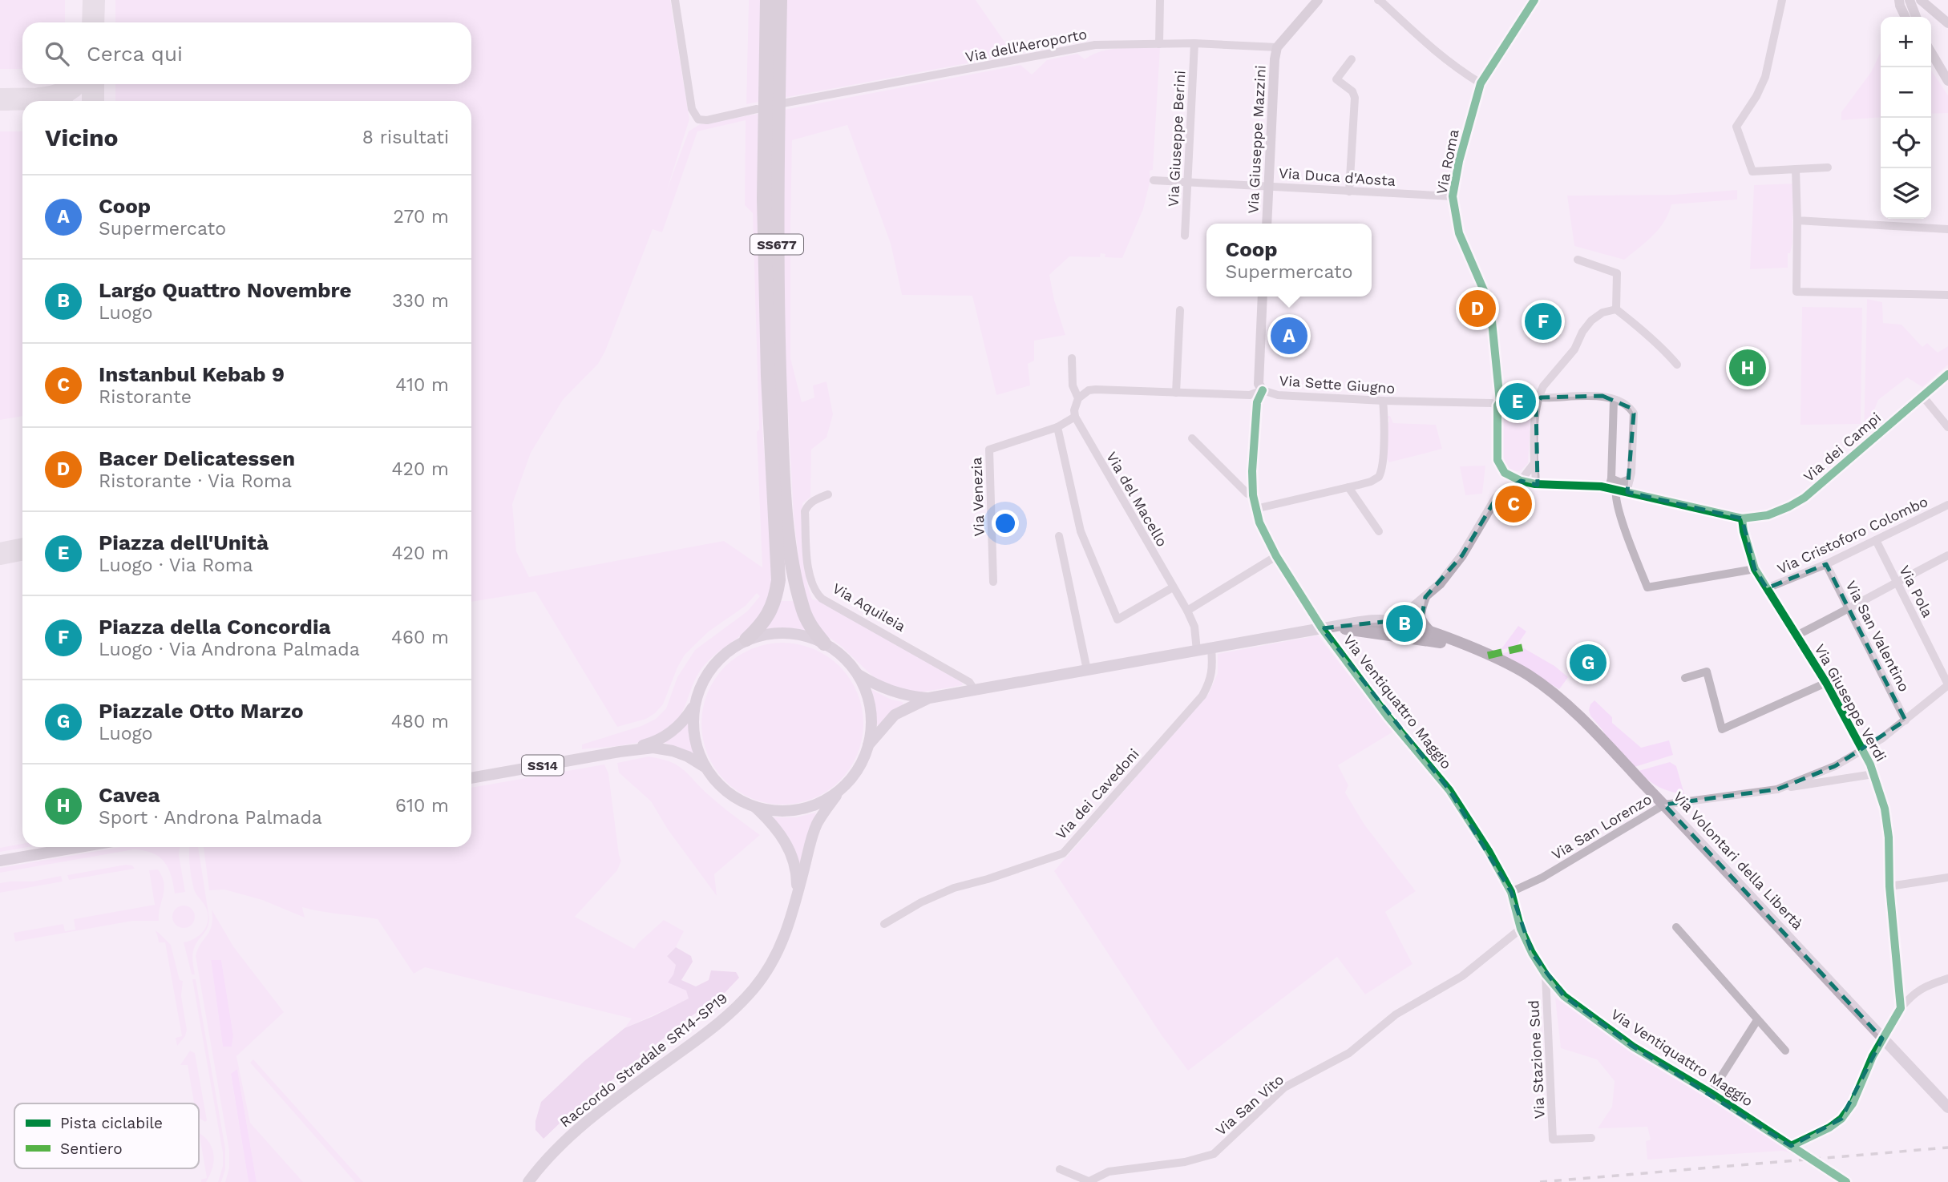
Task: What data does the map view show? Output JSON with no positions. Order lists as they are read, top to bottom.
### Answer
{
  "streets": {
    "highway": ["SS677"],
    "main road": ["SS14", "Via Volontari della Libertà", "Raccordo Stradale SR14-SP19"],
    "street": [
      "Via dell'Aeroporto",
      "Via Giuseppe Berini",
      "Via Giuseppe Mazzini",
      "Via Roma",
      "Via Duca d'Aosta",
      "Via Sette Giugno",
      "Via dei Campi",
      "Via Venezia",
      "Via del Macello",
      "Via Cristoforo Colombo",
      "Via Pola",
      "Via Aquileia",
      "Via San Valentino",
      "Via Ventiquattro Maggio",
      "Via Giuseppe Verdi",
      "Via dei Cavedoni",
      "Via San Lorenzo",
      "Via Stazione Sud",
      "Via San Vito"
    ]
  },
  "crossings": [
    ["Via dell'Aeroporto", "Via Giuseppe Berini"],
    ["Via dell'Aeroporto", "Via Giuseppe Mazzini"],
    ["Via Giuseppe Berini", "Via Duca d'Aosta"],
    ["Via Giuseppe Mazzini", "Via Duca d'Aosta"],
    ["Via Roma", "Via Duca d'Aosta"],
    ["Via Roma", "Via Sette Giugno"],
    ["SS677", "SS14"],
    ["SS677", "Raccordo Stradale SR14-SP19"],
    ["Via dei Campi", "Via Giuseppe Verdi"],
    ["Via Venezia", "Via del Macello"],
    ["Via Cristoforo Colombo", "Via Pola"],
    ["Via Cristoforo Colombo", "Via San Valentino"],
    ["Via Cristoforo Colombo", "Via Giuseppe Verdi"],
    ["Via Pola", "Via San Lorenzo"],
    ["Via Aquileia", "SS14"],
    ["Via San Valentino", "Via San Lorenzo"],
    ["Via Ventiquattro Maggio", "Via San Lorenzo"],
    ["Via Ventiquattro Maggio", "Via Stazione Sud"],
    ["Via Ventiquattro Maggio", "Via San Vito"],
    ["Via Giuseppe Verdi", "Via San Lorenzo"],
    ["SS14", "Raccordo Stradale SR14-SP19"],
    ["Via San Lorenzo", "Via Volontari della Libertà"]
  ],
  "legend": ["Pista ciclabile", "Sentiero"],
  "page": {
    "map_buttons": ["+", "−"],
    "search": "Cerca qui",
    "heading": ["Vicino", "8 risultati"],
    "list": [
      {
        "mark": "A",
        "name": "Coop",
        "note": "Supermercato",
        "value": "270 m"
      },
      {
        "mark": "B",
        "name": "Largo Quattro Novembre",
        "note": "Luogo",
        "value": "330 m"
      },
      {
        "mark": "C",
        "name": "Instanbul Kebab 9",
        "note": "Ristorante",
        "value": "410 m"
      },
      {
        "mark": "D",
        "name": "Bacer Delicatessen",
        "note": "Ristorante · Via Roma",
        "value": "420 m"
      },
      {
        "mark": "E",
        "name": "Piazza dell'Unità",
        "note": "Luogo · Via Roma",
        "value": "420 m"
      },
      {
        "mark": "F",
        "name": "Piazza della Concordia",
        "note": "Luogo · Via Androna Palmada",
        "value": "460 m"
      },
      {
        "mark": "G",
        "name": "Piazzale Otto Marzo",
        "note": "Luogo",
        "value": "480 m"
      },
      {
        "mark": "H",
        "name": "Cavea",
        "note": "Sport · Androna Palmada",
        "value": "610 m"
      }
    ],
    "popup": ["Coop", "Supermercato"],
    "pins": [
      "D",
      "F",
      "A",
      "H",
      "E",
      "C",
      "B",
      "G"
    ]
  }
}
